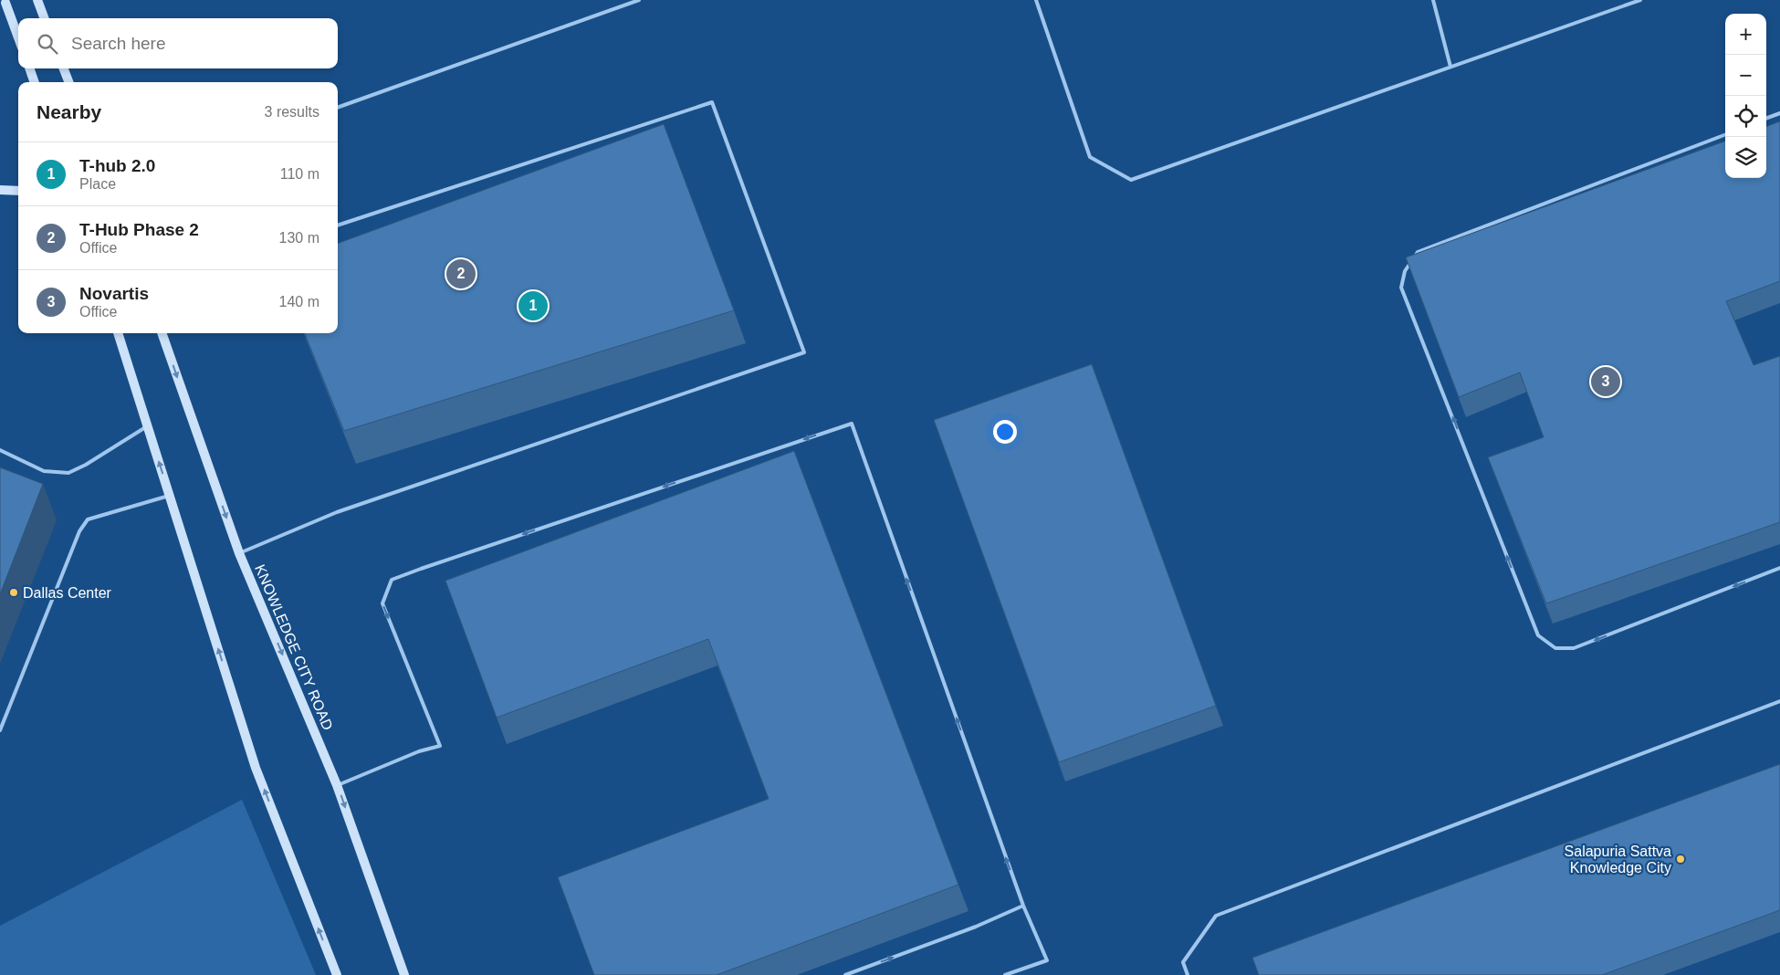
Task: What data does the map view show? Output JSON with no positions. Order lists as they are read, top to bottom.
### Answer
{
  "streets": {
    "street": ["KNOWLEDGE CITY ROAD"]
  },
  "places": ["Dallas Center", "Salapuria Sattva Knowledge City"],
  "page": {
    "map_buttons": ["+", "−"],
    "search": "Search here",
    "heading": ["Nearby", "3 results"],
    "list": [
      {
        "mark": "1",
        "name": "T-hub 2.0",
        "note": "Place",
        "value": "110 m"
      },
      {
        "mark": "2",
        "name": "T-Hub Phase 2",
        "note": "Office",
        "value": "130 m"
      },
      {
        "mark": "3",
        "name": "Novartis",
        "note": "Office",
        "value": "140 m"
      }
    ],
    "pins": ["2", "1", "3"]
  }
}
